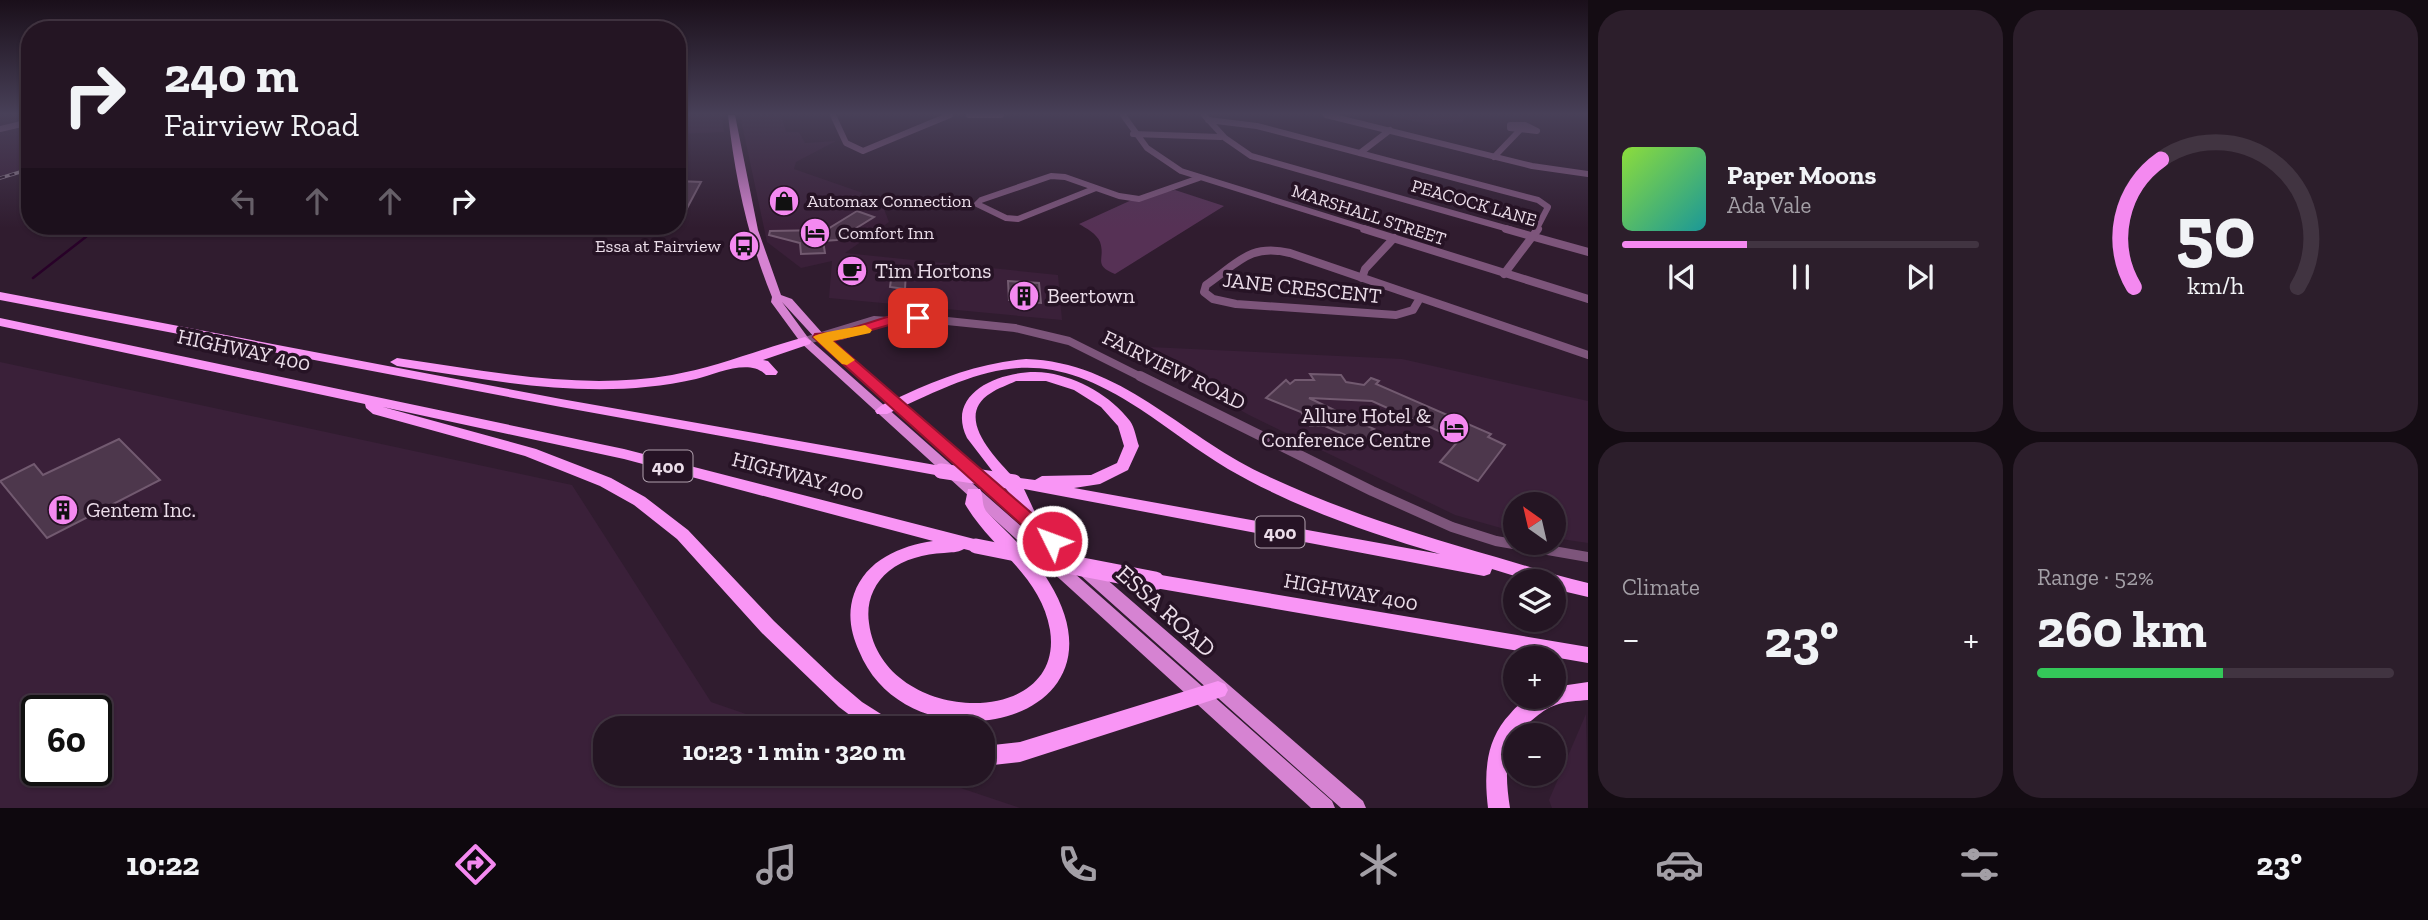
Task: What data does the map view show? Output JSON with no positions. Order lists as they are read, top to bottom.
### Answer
{
  "streets": {
    "highway": ["HIGHWAY 400", "400"],
    "main road": ["ESSA ROAD"],
    "street": [
      "PEACOCK LANE",
      "MARSHALL STREET",
      "JANE CRESCENT",
      "FAIRVIEW ROAD"
    ]
  },
  "crossings": [
    ["FAIRVIEW ROAD", "ESSA ROAD"]
  ],
  "places": {
    "shop": ["Automax Connection"],
    "hotel": ["Comfort Inn", "Allure Hotel & Conference Centre"],
    "bus stop": ["Essa at Fairview"],
    "cafe": ["Tim Hortons"],
    "building": ["Beertown", "Gentem Inc."]
  },
  "north": "top left",
  "page": {
    "turn": ["240 m", "Fairview Road"],
    "song": ["Paper Moons", "Ada Vale"],
    "tile": [
      "Climate",
      ["Range · 52%", "260 km"]
    ],
    "map_buttons": ["+", "−"],
    "heat": ["−", "23°", "+"],
    "limit": "60",
    "trip": "10:23 · 1 min · 320 m",
    "tabs": ["10:22", "23°"],
    "gauge": ["50", "km/h"]
  }
}
